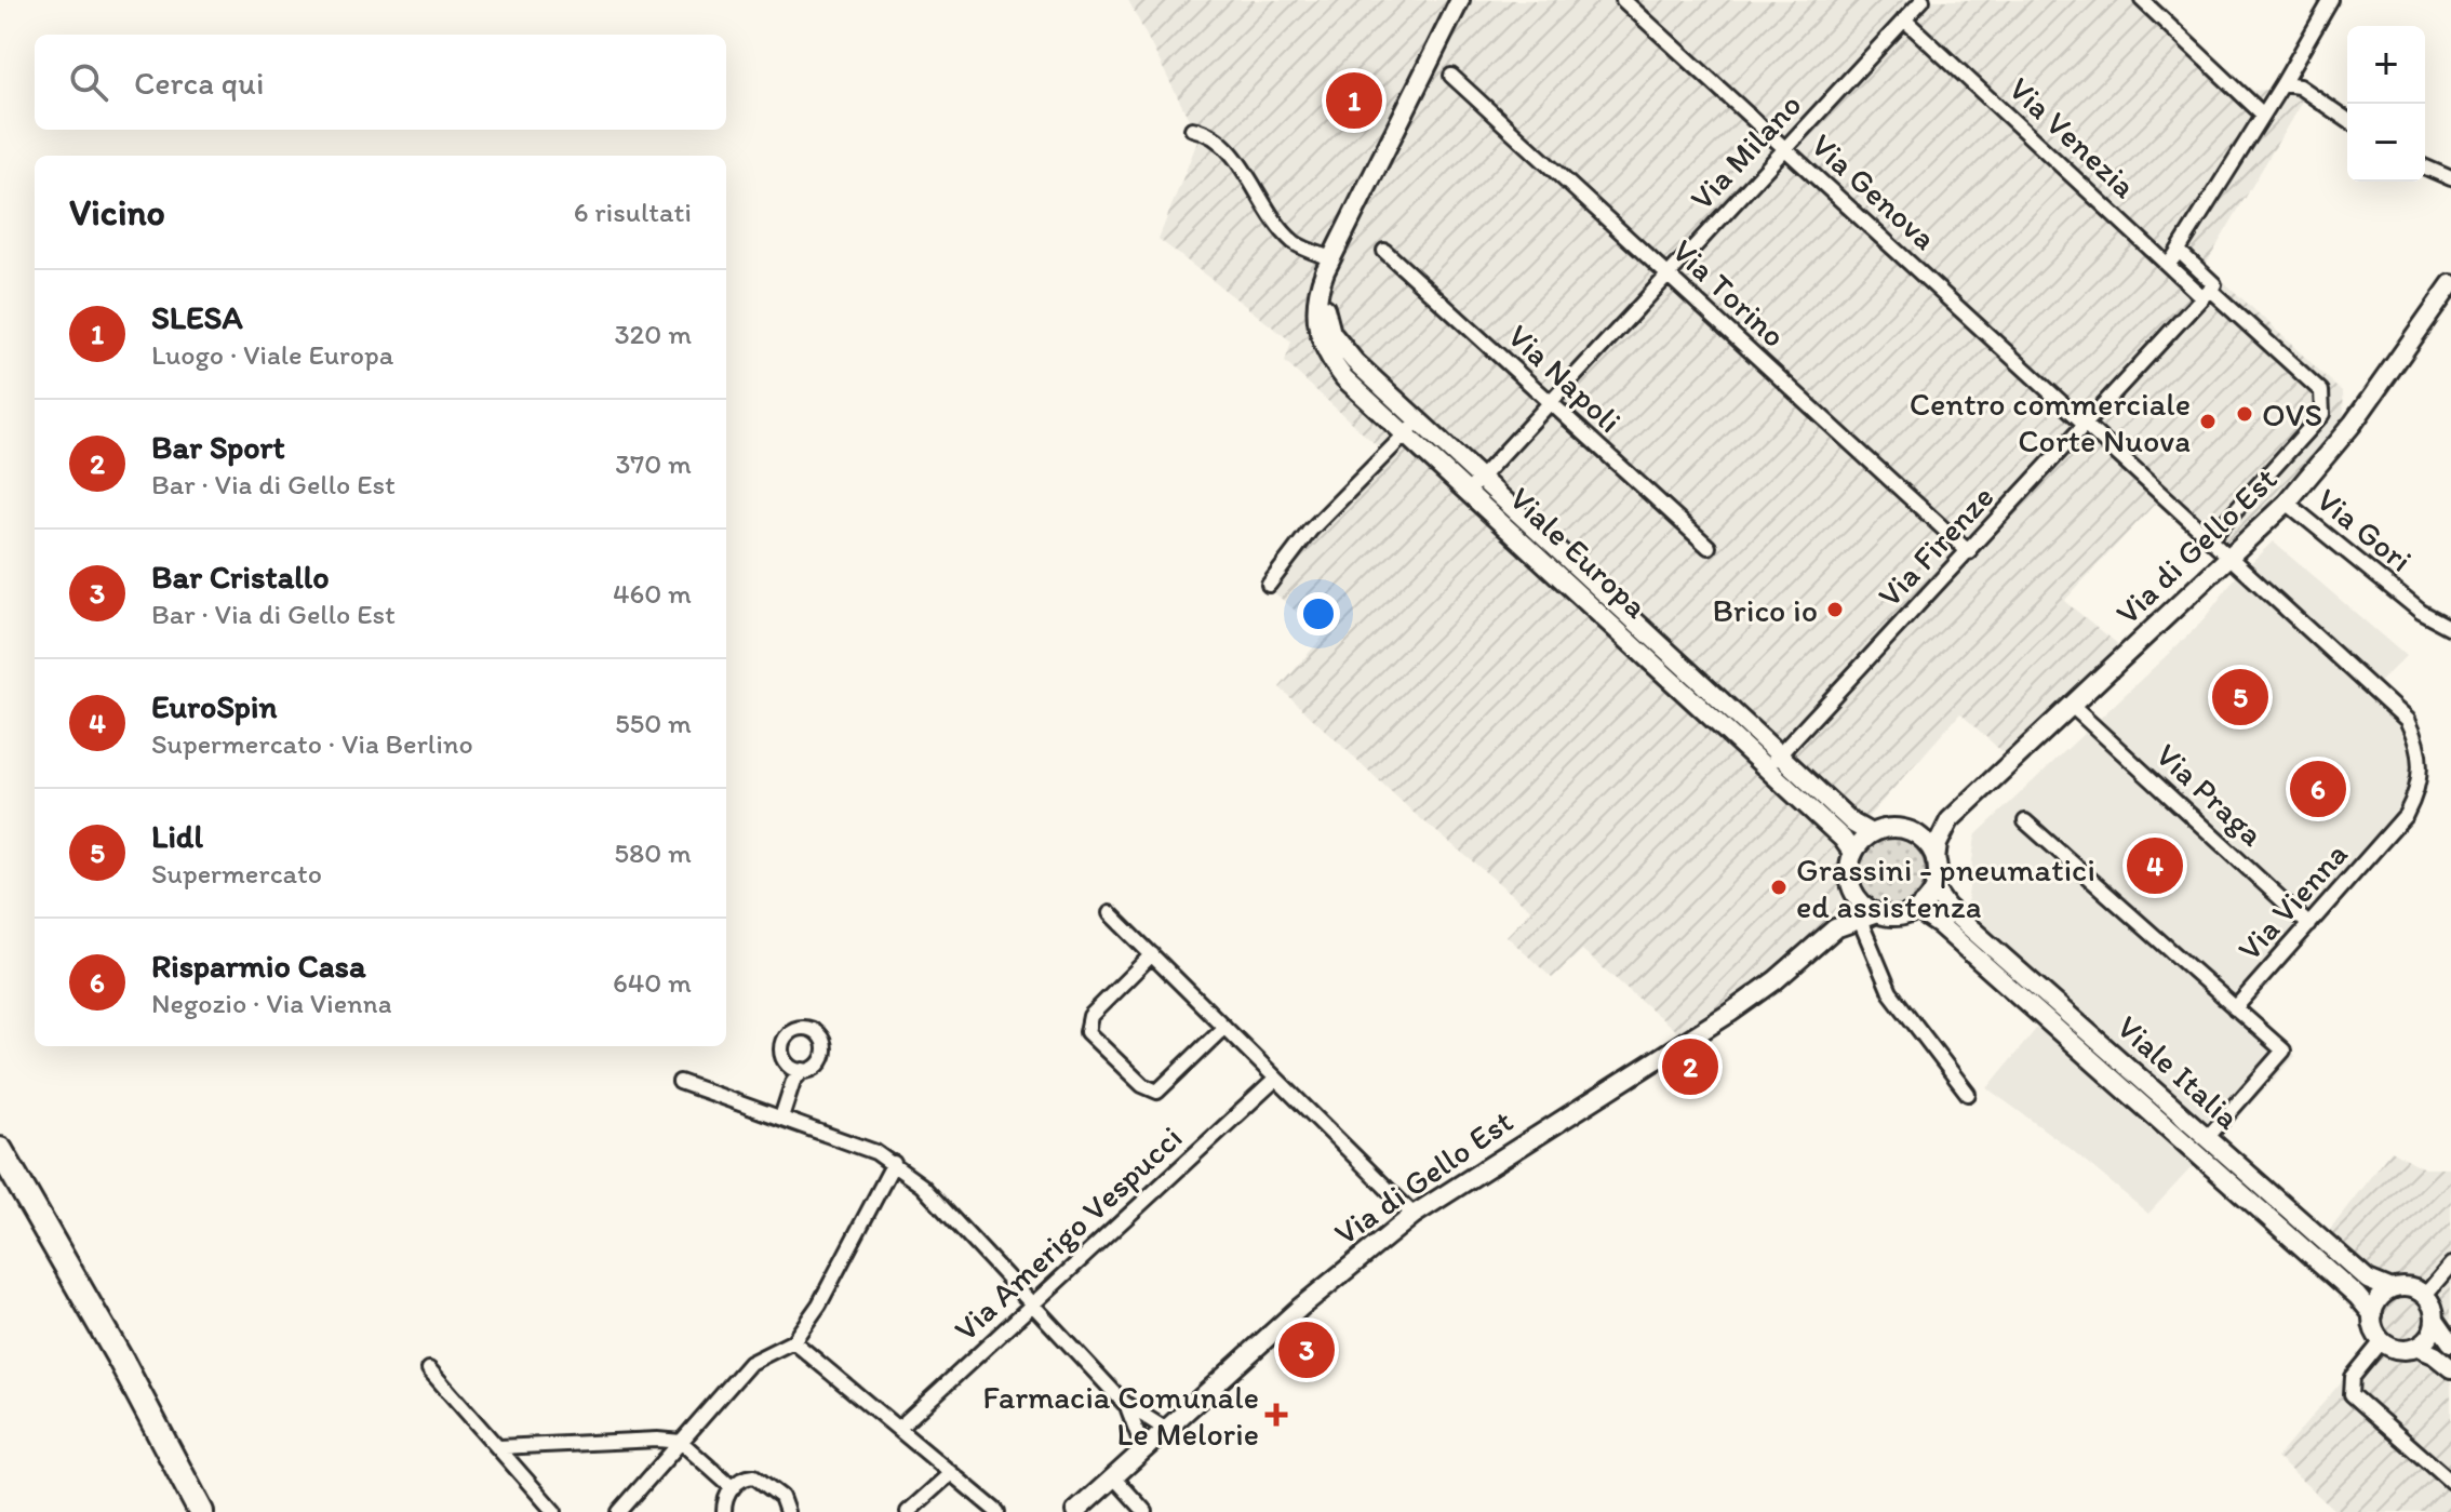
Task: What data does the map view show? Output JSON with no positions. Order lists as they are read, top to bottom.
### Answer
{
  "streets": {
    "street": [
      "Via Venezia",
      "Via Milano",
      "Via Genova",
      "Via Torino",
      "Via Napoli",
      "Via Gori",
      "Via Firenze",
      "Via di Gello Est",
      "Viale Europa",
      "Via Praga",
      "Via Vienna",
      "Viale Italia",
      "Via Amerigo Vespucci"
    ]
  },
  "crossings": [
    ["Via Venezia", "Via Milano"],
    ["Via Venezia", "Via Genova"],
    ["Via Venezia", "Via Firenze"],
    ["Via Venezia", "Via Vienna"],
    ["Via Milano", "Via Genova"],
    ["Via Milano", "Via Torino"],
    ["Via Milano", "Via Napoli"],
    ["Via Milano", "Viale Europa"],
    ["Via Genova", "Via Firenze"],
    ["Via Genova", "Via Vienna"],
    ["Via Torino", "Via Firenze"],
    ["Via Gori", "Via di Gello Est"],
    ["Via Firenze", "Viale Europa"],
    ["Via di Gello Est", "Viale Europa"],
    ["Via di Gello Est", "Via Praga"],
    ["Via di Gello Est", "Via Vienna"],
    ["Via di Gello Est", "Viale Italia"],
    ["Viale Europa", "Viale Italia"],
    ["Via Praga", "Via Vienna"]
  ],
  "places": {
    "other": [
      "OVS",
      "Centro commerciale Corte Nuova",
      "Brico io",
      "Grassini - pneumatici ed assistenza"
    ],
    "health": ["Farmacia Comunale Le Melorie"]
  },
  "page": {
    "map_buttons": ["+", "−"],
    "search": "Cerca qui",
    "pins": [
      "1",
      "5",
      "6",
      "4",
      "2",
      "3"
    ],
    "heading": ["Vicino", "6 risultati"],
    "list": [
      {
        "mark": "1",
        "name": "SLESA",
        "note": "Luogo · Viale Europa",
        "value": "320 m"
      },
      {
        "mark": "2",
        "name": "Bar Sport",
        "note": "Bar · Via di Gello Est",
        "value": "370 m"
      },
      {
        "mark": "3",
        "name": "Bar Cristallo",
        "note": "Bar · Via di Gello Est",
        "value": "460 m"
      },
      {
        "mark": "4",
        "name": "EuroSpin",
        "note": "Supermercato · Via Berlino",
        "value": "550 m"
      },
      {
        "mark": "5",
        "name": "Lidl",
        "note": "Supermercato",
        "value": "580 m"
      },
      {
        "mark": "6",
        "name": "Risparmio Casa",
        "note": "Negozio · Via Vienna",
        "value": "640 m"
      }
    ]
  }
}
